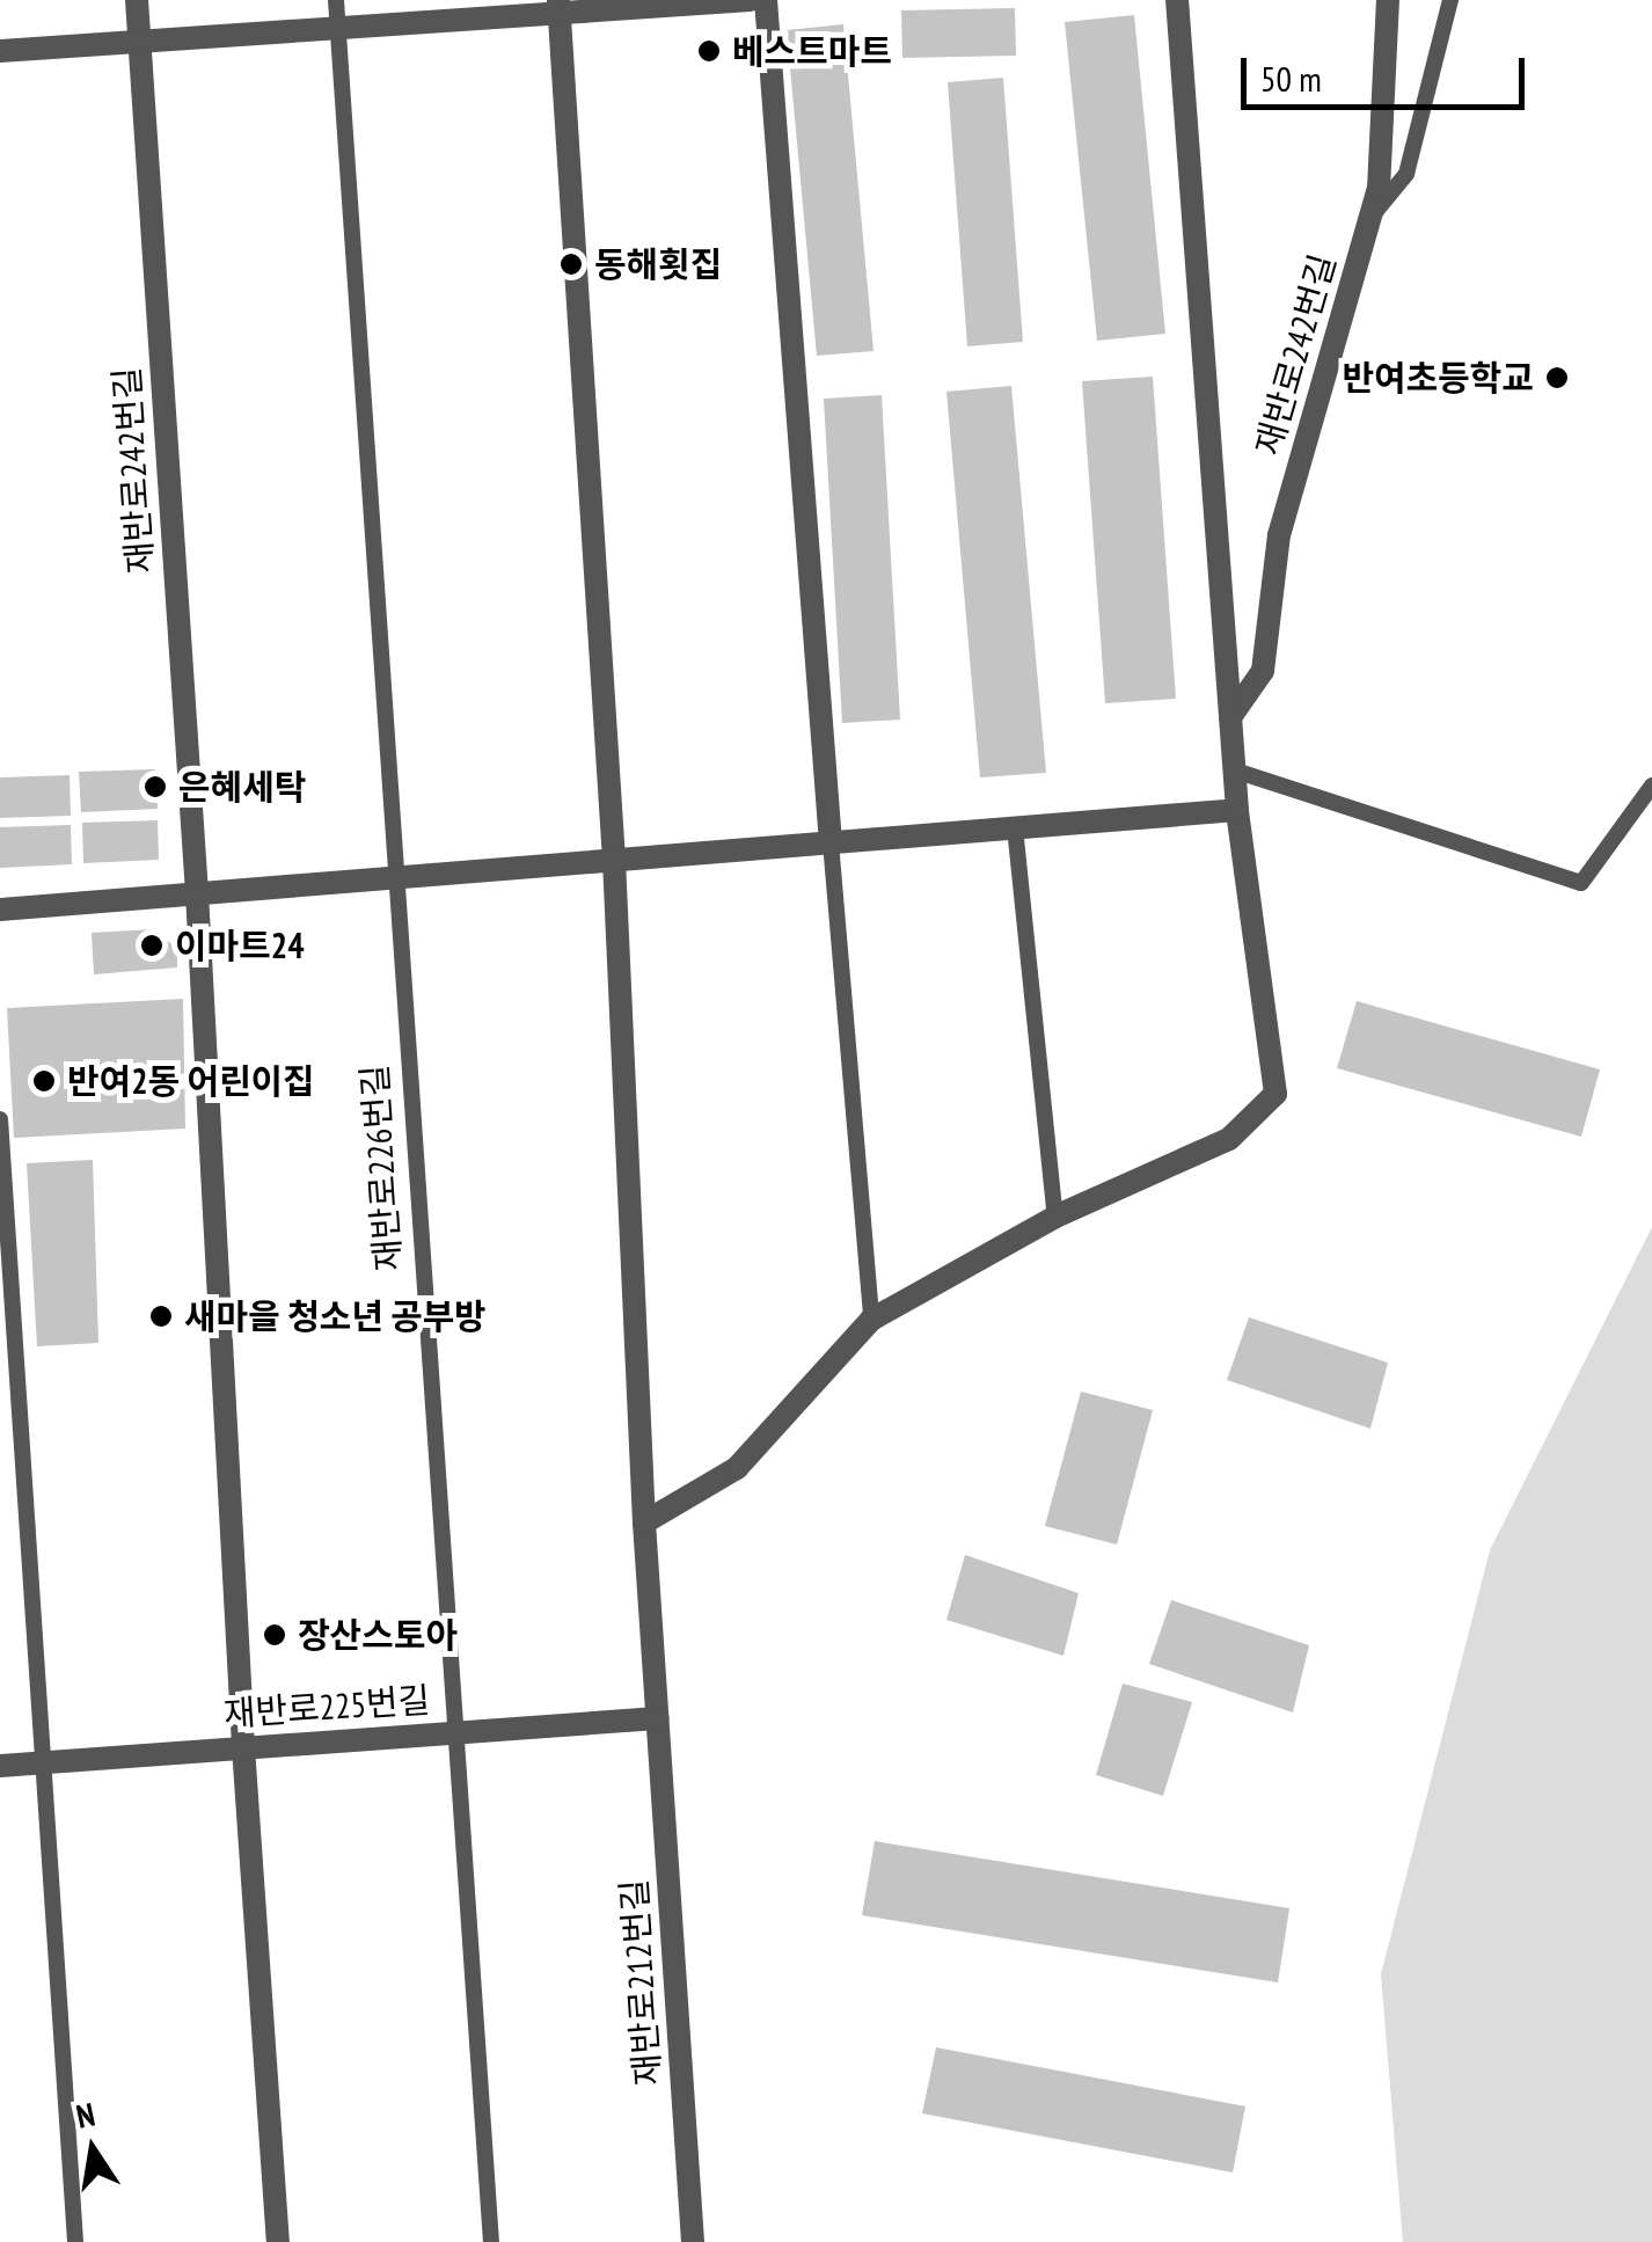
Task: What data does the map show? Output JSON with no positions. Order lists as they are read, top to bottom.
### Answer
{
  "streets": {
    "street": ["재반로242번길", "재반로225번길", "재반로212번길"],
    "lane": ["재반로226번길"]
  },
  "crossings": [
    ["재반로226번길", "재반로225번길"],
    ["재반로225번길", "재반로212번길"]
  ],
  "places": [
    "베스트마트",
    "동해횟집",
    "반여초등학교",
    "은혜세탁",
    "이마트24",
    "반여2동 어린이집",
    "새마을 청소년 공부방",
    "장산스토아"
  ],
  "scale_bar": "50 m",
  "north": "top"
}
